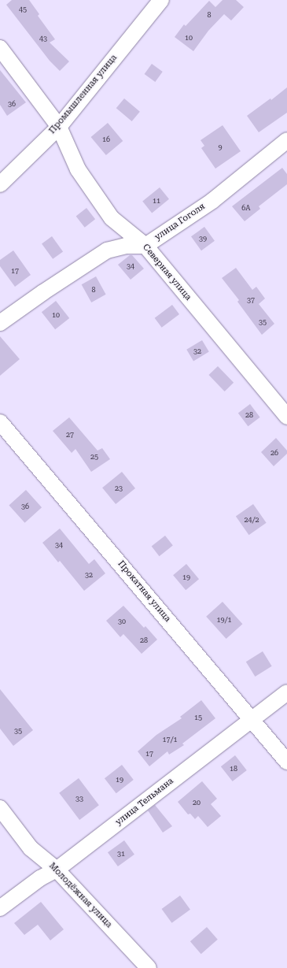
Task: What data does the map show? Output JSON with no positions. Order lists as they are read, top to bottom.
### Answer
{
  "streets": {
    "street": [
      "Промышленная улица",
      "улица Гоголя",
      "Северная улица",
      "Прокатная улица",
      "улица Тельмана",
      "Молодёжная улица"
    ]
  },
  "crossings": [
    ["Промышленная улица", "Северная улица"],
    ["улица Гоголя", "Северная улица"],
    ["Прокатная улица", "улица Тельмана"],
    ["улица Тельмана", "Молодёжная улица"]
  ],
  "house_numbers": [
    "45",
    "8",
    "10",
    "43",
    "36",
    "16",
    "9",
    "11",
    "6А",
    "39",
    "34",
    "17",
    "8",
    "37",
    "10",
    "35",
    "32",
    "28",
    "27",
    "26",
    "25",
    "23",
    "36",
    "24/2",
    "34",
    "32",
    "19",
    "19/1",
    "30",
    "28",
    "15",
    "35",
    "17/1",
    "17",
    "18",
    "19",
    "33",
    "20",
    "31"
  ]
}
